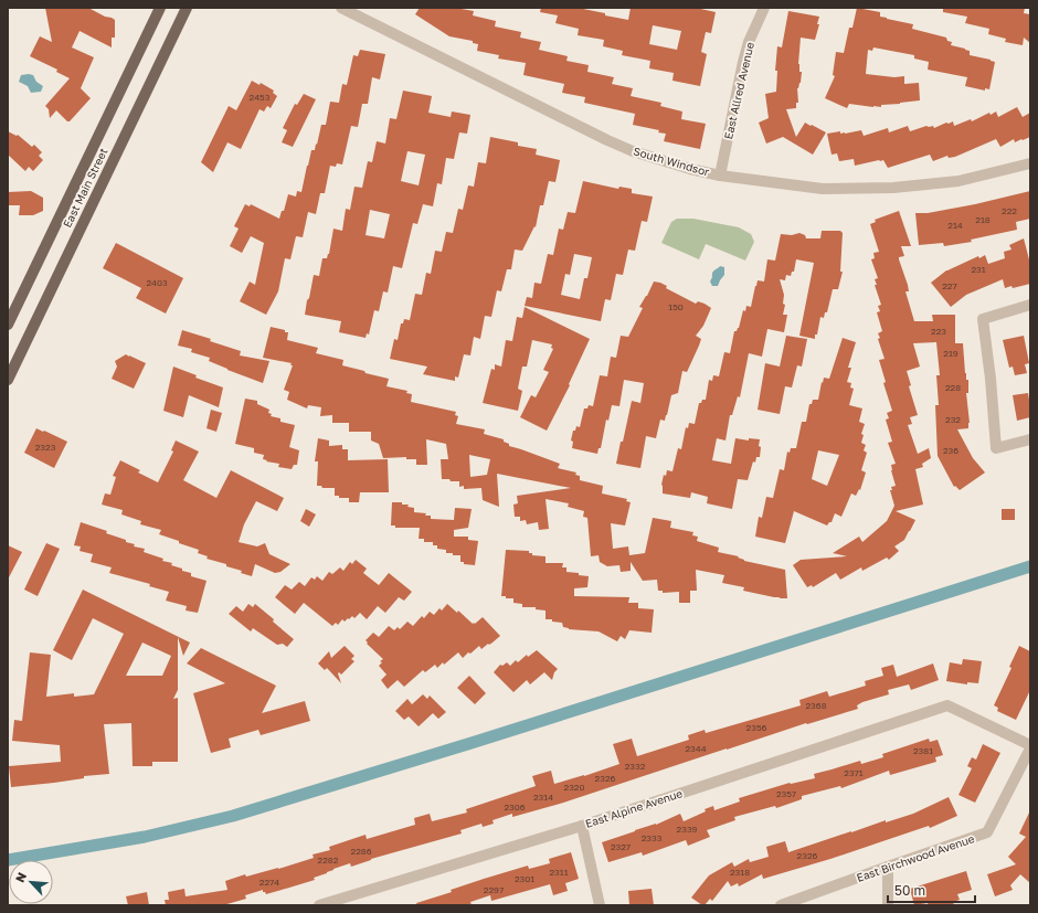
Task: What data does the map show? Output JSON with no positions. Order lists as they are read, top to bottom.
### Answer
{
  "streets": {
    "main road": ["East Main Street"],
    "street": [
      "East Allred Avenue",
      "South Windsor",
      "East Alpine Avenue",
      "East Birchwood Avenue"
    ]
  },
  "crossings": [
    ["East Allred Avenue", "South Windsor"]
  ],
  "house_numbers": [
    "2453",
    "222",
    "218",
    "214",
    "231",
    "2403",
    "227",
    "150",
    "223",
    "219",
    "228",
    "232",
    "2323",
    "236",
    "2368",
    "2356",
    "2344",
    "2381",
    "2332",
    "2371",
    "2326",
    "2320",
    "2357",
    "2314",
    "2306",
    "2339",
    "2333",
    "2327",
    "2286",
    "2326",
    "2282",
    "2311",
    "2318",
    "2301",
    "2274",
    "2297"
  ],
  "scale_bar": "50 m",
  "north": "top left"
}
